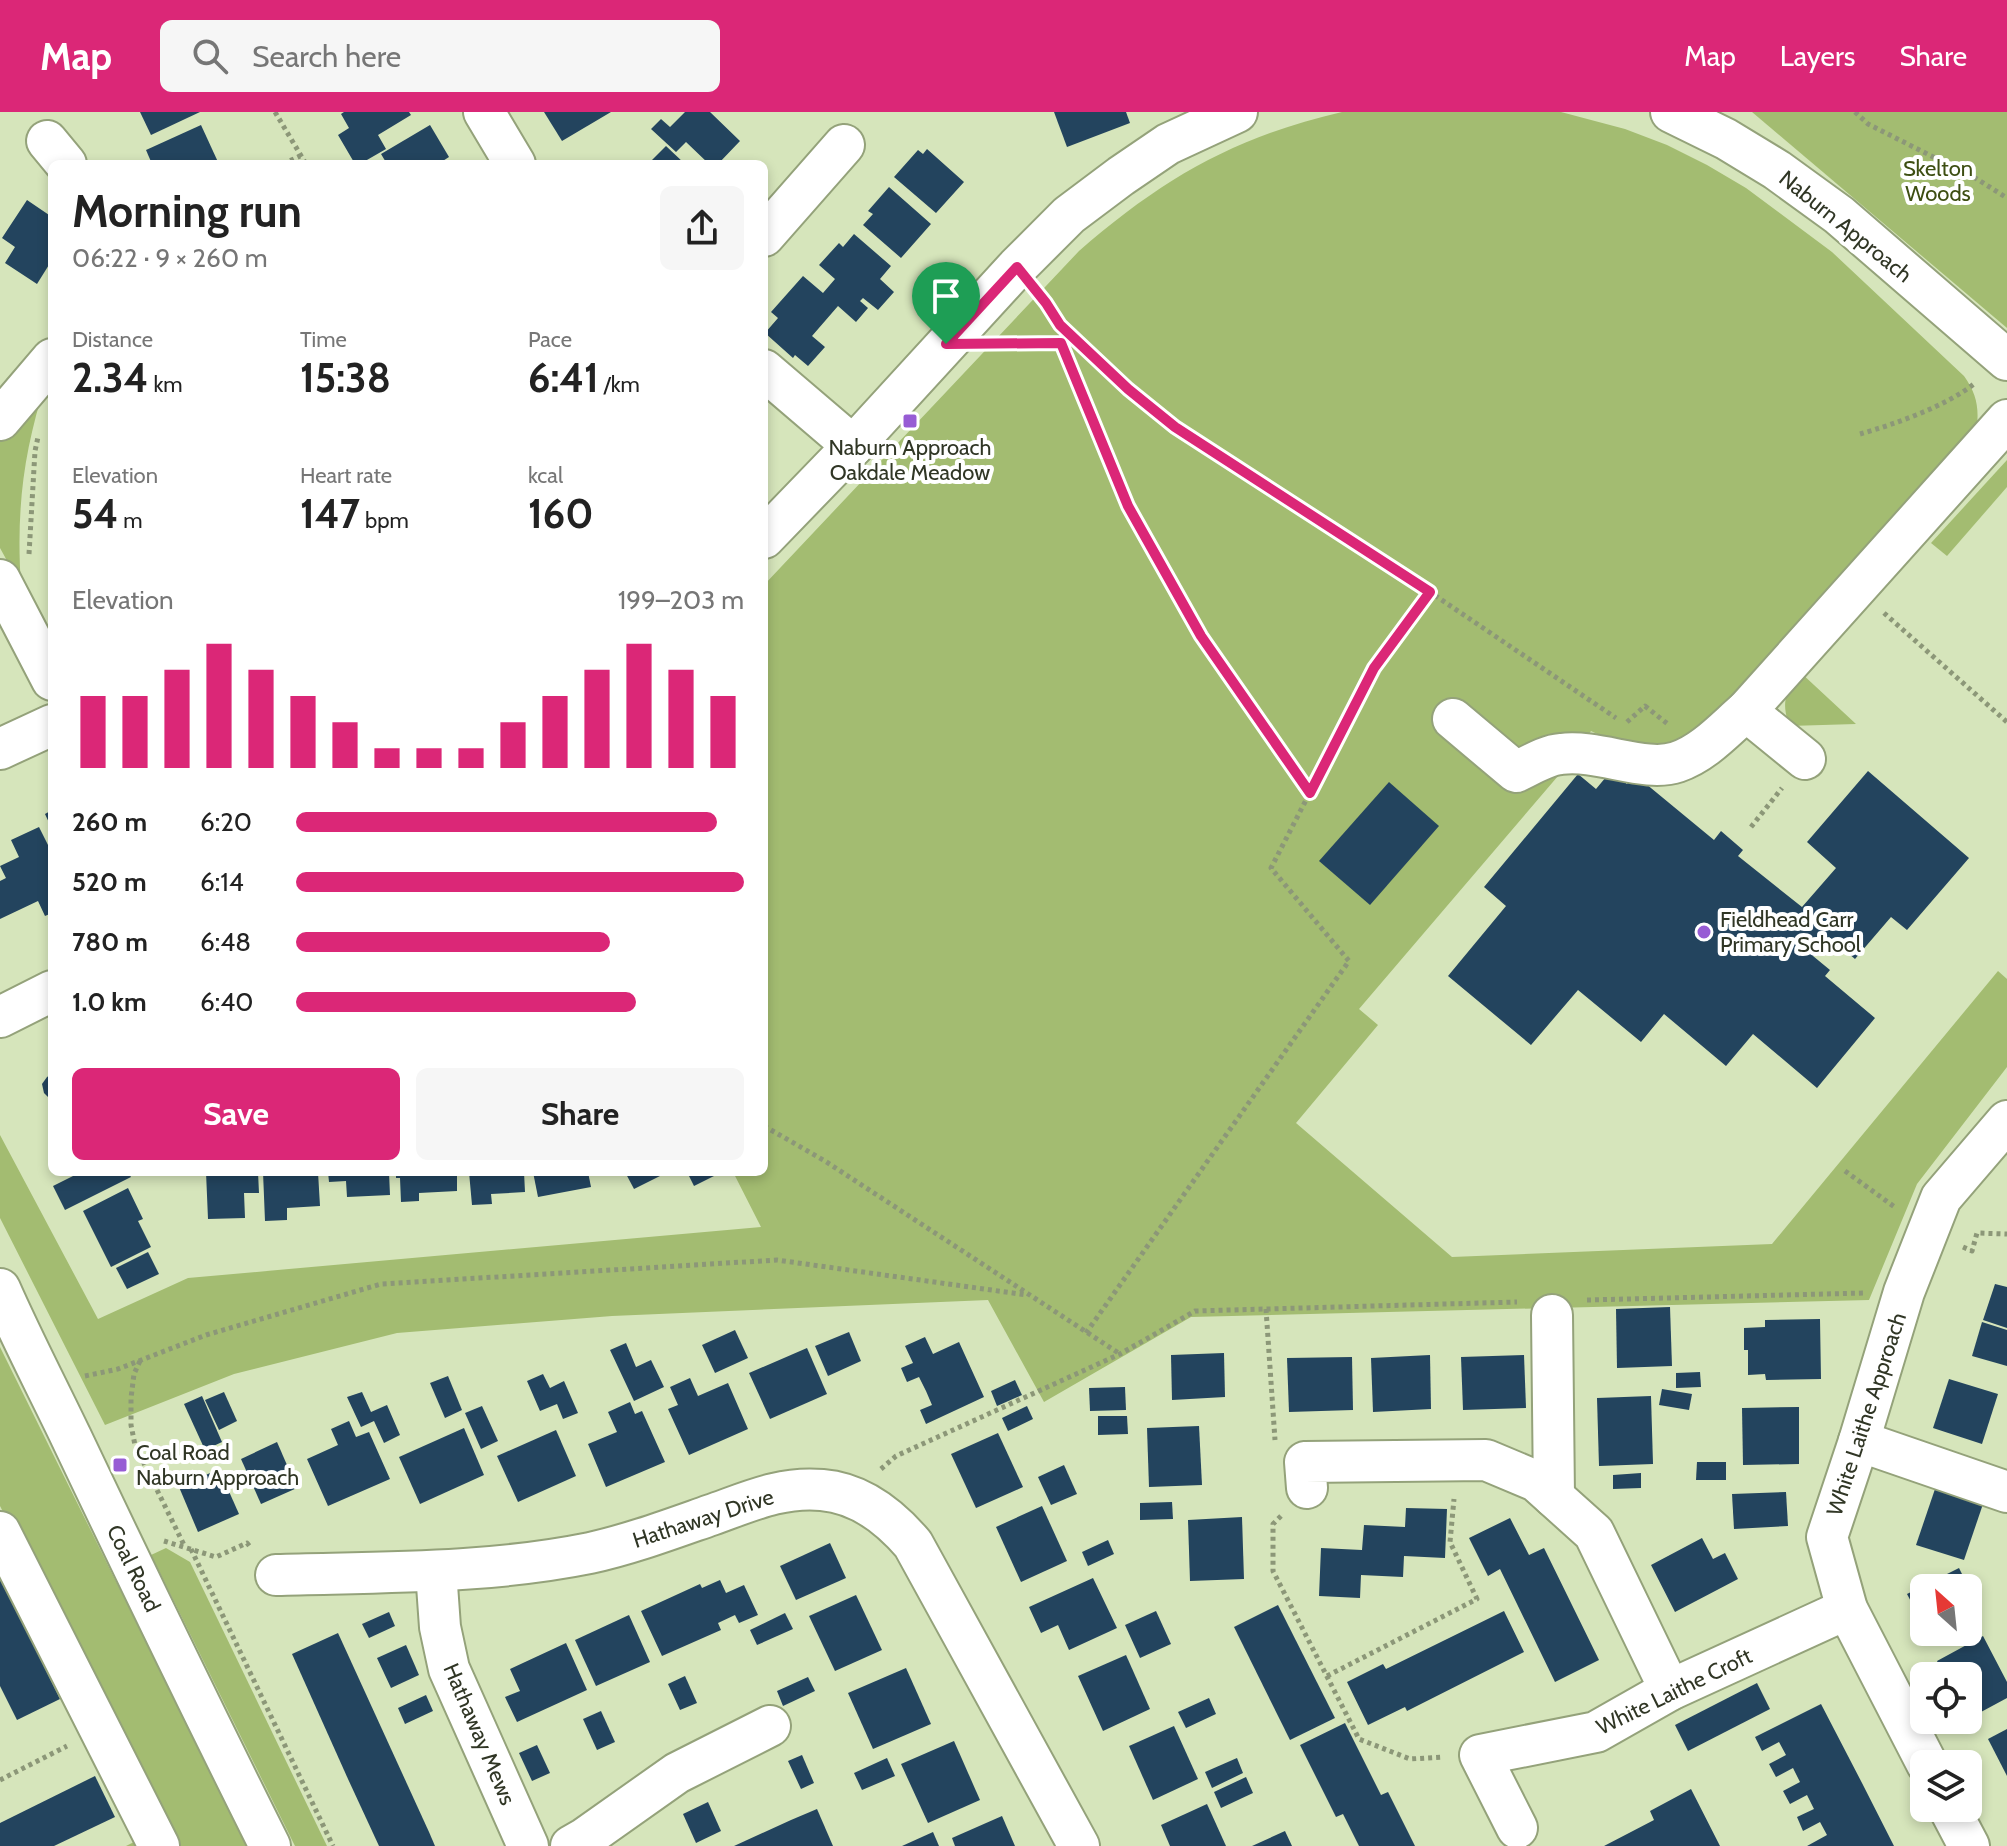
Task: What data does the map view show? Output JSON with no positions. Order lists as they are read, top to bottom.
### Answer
{
  "streets": {
    "street": [
      "Naburn Approach",
      "White Laithe Approach",
      "Hathaway Drive",
      "Coal Road",
      "White Laithe Croft",
      "Hathaway Mews"
    ]
  },
  "crossings": [
    ["White Laithe Approach", "White Laithe Croft"],
    ["Hathaway Drive", "Hathaway Mews"]
  ],
  "parks": ["Skelton Woods"],
  "places": {
    "transit": ["Naburn Approach Oakdale Meadow", "Coal Road Naburn Approach"],
    "other": ["Fieldhead Carr Primary School"]
  },
  "north": "top left",
  "page": {
    "header": "Map",
    "search": "Search here",
    "nav": ["Map", "Layers", "Share"],
    "heading": ["Morning run", "06:22 · 9 × 260 m"],
    "stats": [
      ["Distance", "2.34 km"],
      ["Time", "15:38"],
      ["Pace", "6:41 /km"],
      ["Elevation", "54 m"],
      ["Heart rate", "147 bpm"],
      ["kcal", "160"]
    ],
    "chart": ["Elevation", "199–203 m"],
    "list": [
      {
        "name": "260 m",
        "note": "6:20"
      },
      {
        "name": "520 m",
        "note": "6:14"
      },
      {
        "name": "780 m",
        "note": "6:48"
      },
      {
        "name": "1.0 km",
        "note": "6:40"
      }
    ],
    "buttons": ["Save", "Share"]
  }
}
